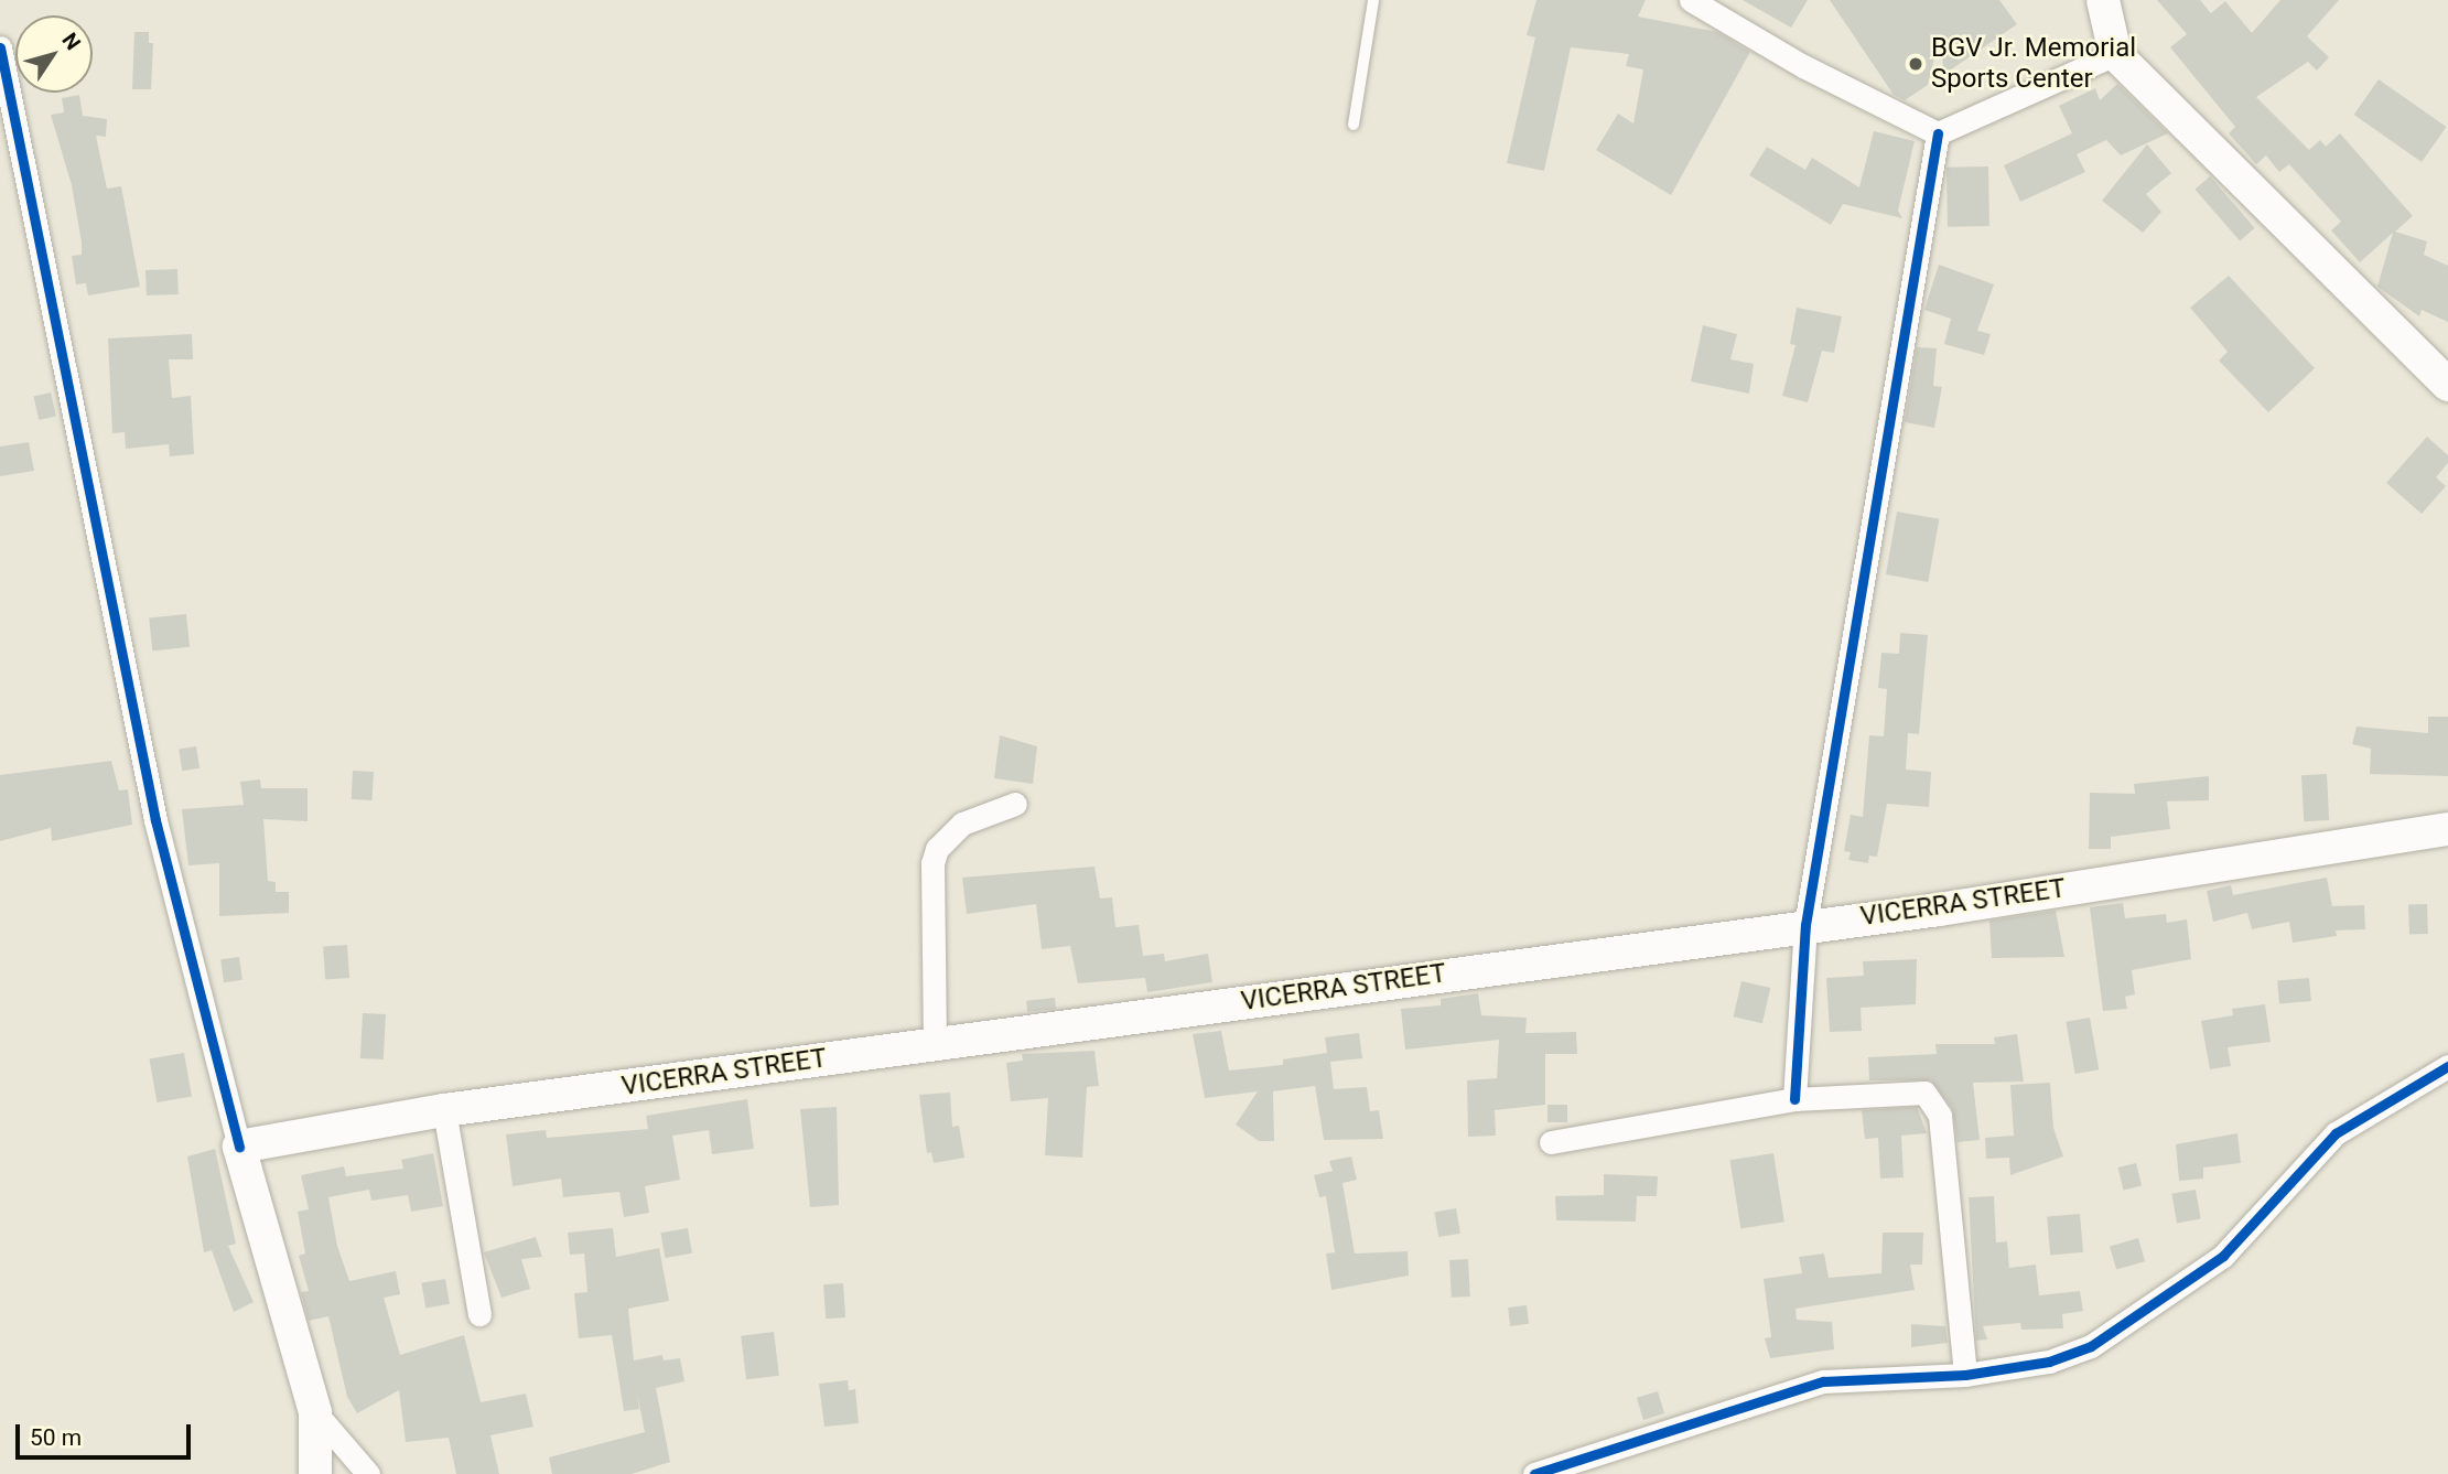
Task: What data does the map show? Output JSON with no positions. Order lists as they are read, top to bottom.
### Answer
{
  "streets": {
    "main road": ["VICERRA STREET"]
  },
  "places": ["BGV Jr. Memorial Sports Center"],
  "scale_bar": "50 m",
  "north": "top right"
}
